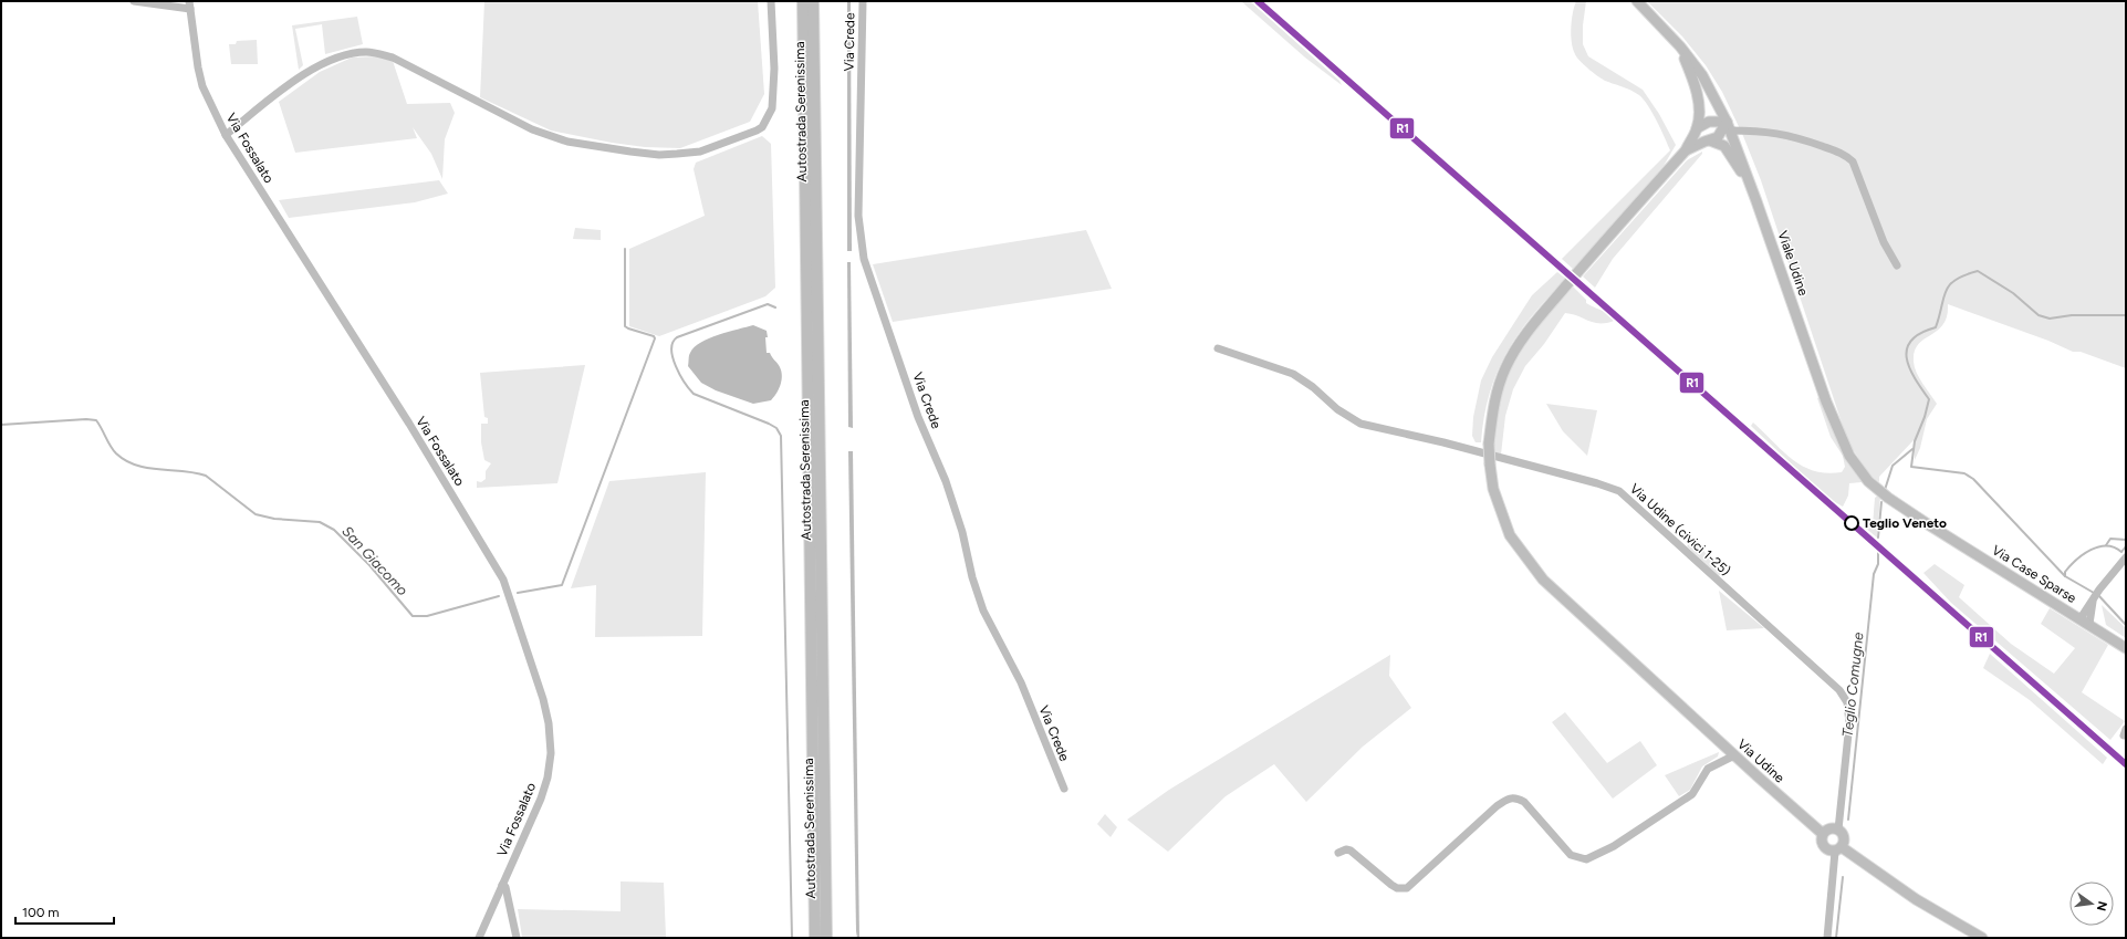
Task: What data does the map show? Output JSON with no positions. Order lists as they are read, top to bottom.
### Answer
{
  "streets": {
    "highway": ["Autostrada Serenissima"],
    "main road": ["Viale Udine", "Via Case Sparse", "Via Udine"],
    "street": ["Via Crede", "Via Fossalato", "Via Udine (civici 1-25)"]
  },
  "crossings": [
    ["Viale Udine", "Via Case Sparse"],
    ["Via Udine (civici 1-25)", "Via Udine"]
  ],
  "water": ["San Giacomo", "Teglio Comugne"],
  "places": ["Teglio Veneto"],
  "lines": ["transit line R1"],
  "scale_bar": "100 m",
  "north": "right"
}
